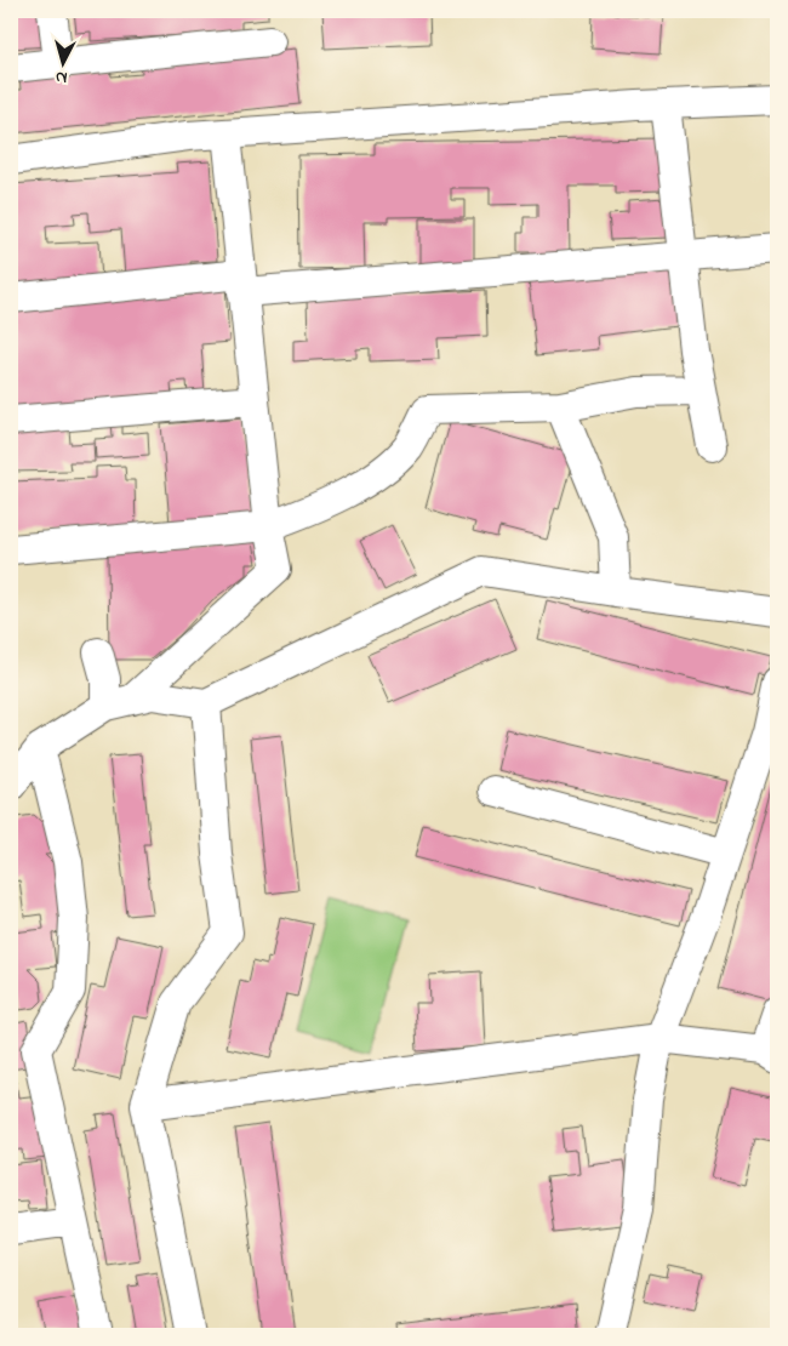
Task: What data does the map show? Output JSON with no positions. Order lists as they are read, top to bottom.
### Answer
{
  "north": "bottom"
}
